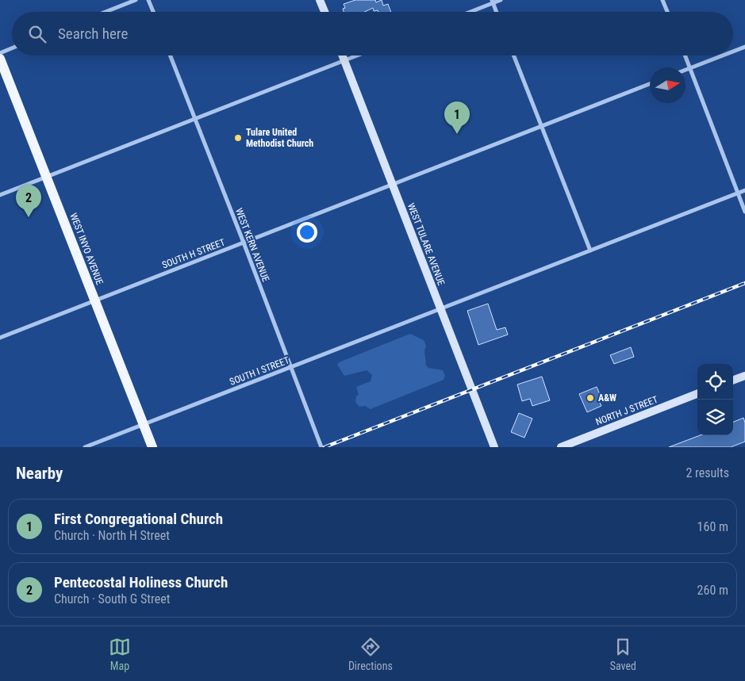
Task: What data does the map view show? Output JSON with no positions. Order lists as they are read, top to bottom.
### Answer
{
  "streets": {
    "main road": ["WEST TULARE AVENUE", "WEST INYO AVENUE", "NORTH J STREET"],
    "street": ["WEST KERN AVENUE", "SOUTH H STREET", "SOUTH I STREET"]
  },
  "crossings": [
    ["WEST TULARE AVENUE", "SOUTH H STREET"],
    ["WEST TULARE AVENUE", "SOUTH I STREET"],
    ["WEST KERN AVENUE", "SOUTH H STREET"],
    ["WEST KERN AVENUE", "SOUTH I STREET"],
    ["WEST INYO AVENUE", "SOUTH H STREET"],
    ["WEST INYO AVENUE", "SOUTH I STREET"]
  ],
  "places": ["Tulare United Methodist Church", "A&W"],
  "north": "right",
  "page": {
    "search": "Search here",
    "pins": ["1", "2"],
    "heading": ["Nearby", "2 results"],
    "list": [
      {
        "mark": "1",
        "name": "First Congregational Church",
        "note": "Church · North H Street",
        "value": "160 m"
      },
      {
        "mark": "2",
        "name": "Pentecostal Holiness Church",
        "note": "Church · South G Street",
        "value": "260 m"
      }
    ],
    "nav": ["Map", "Directions", "Saved"]
  }
}
